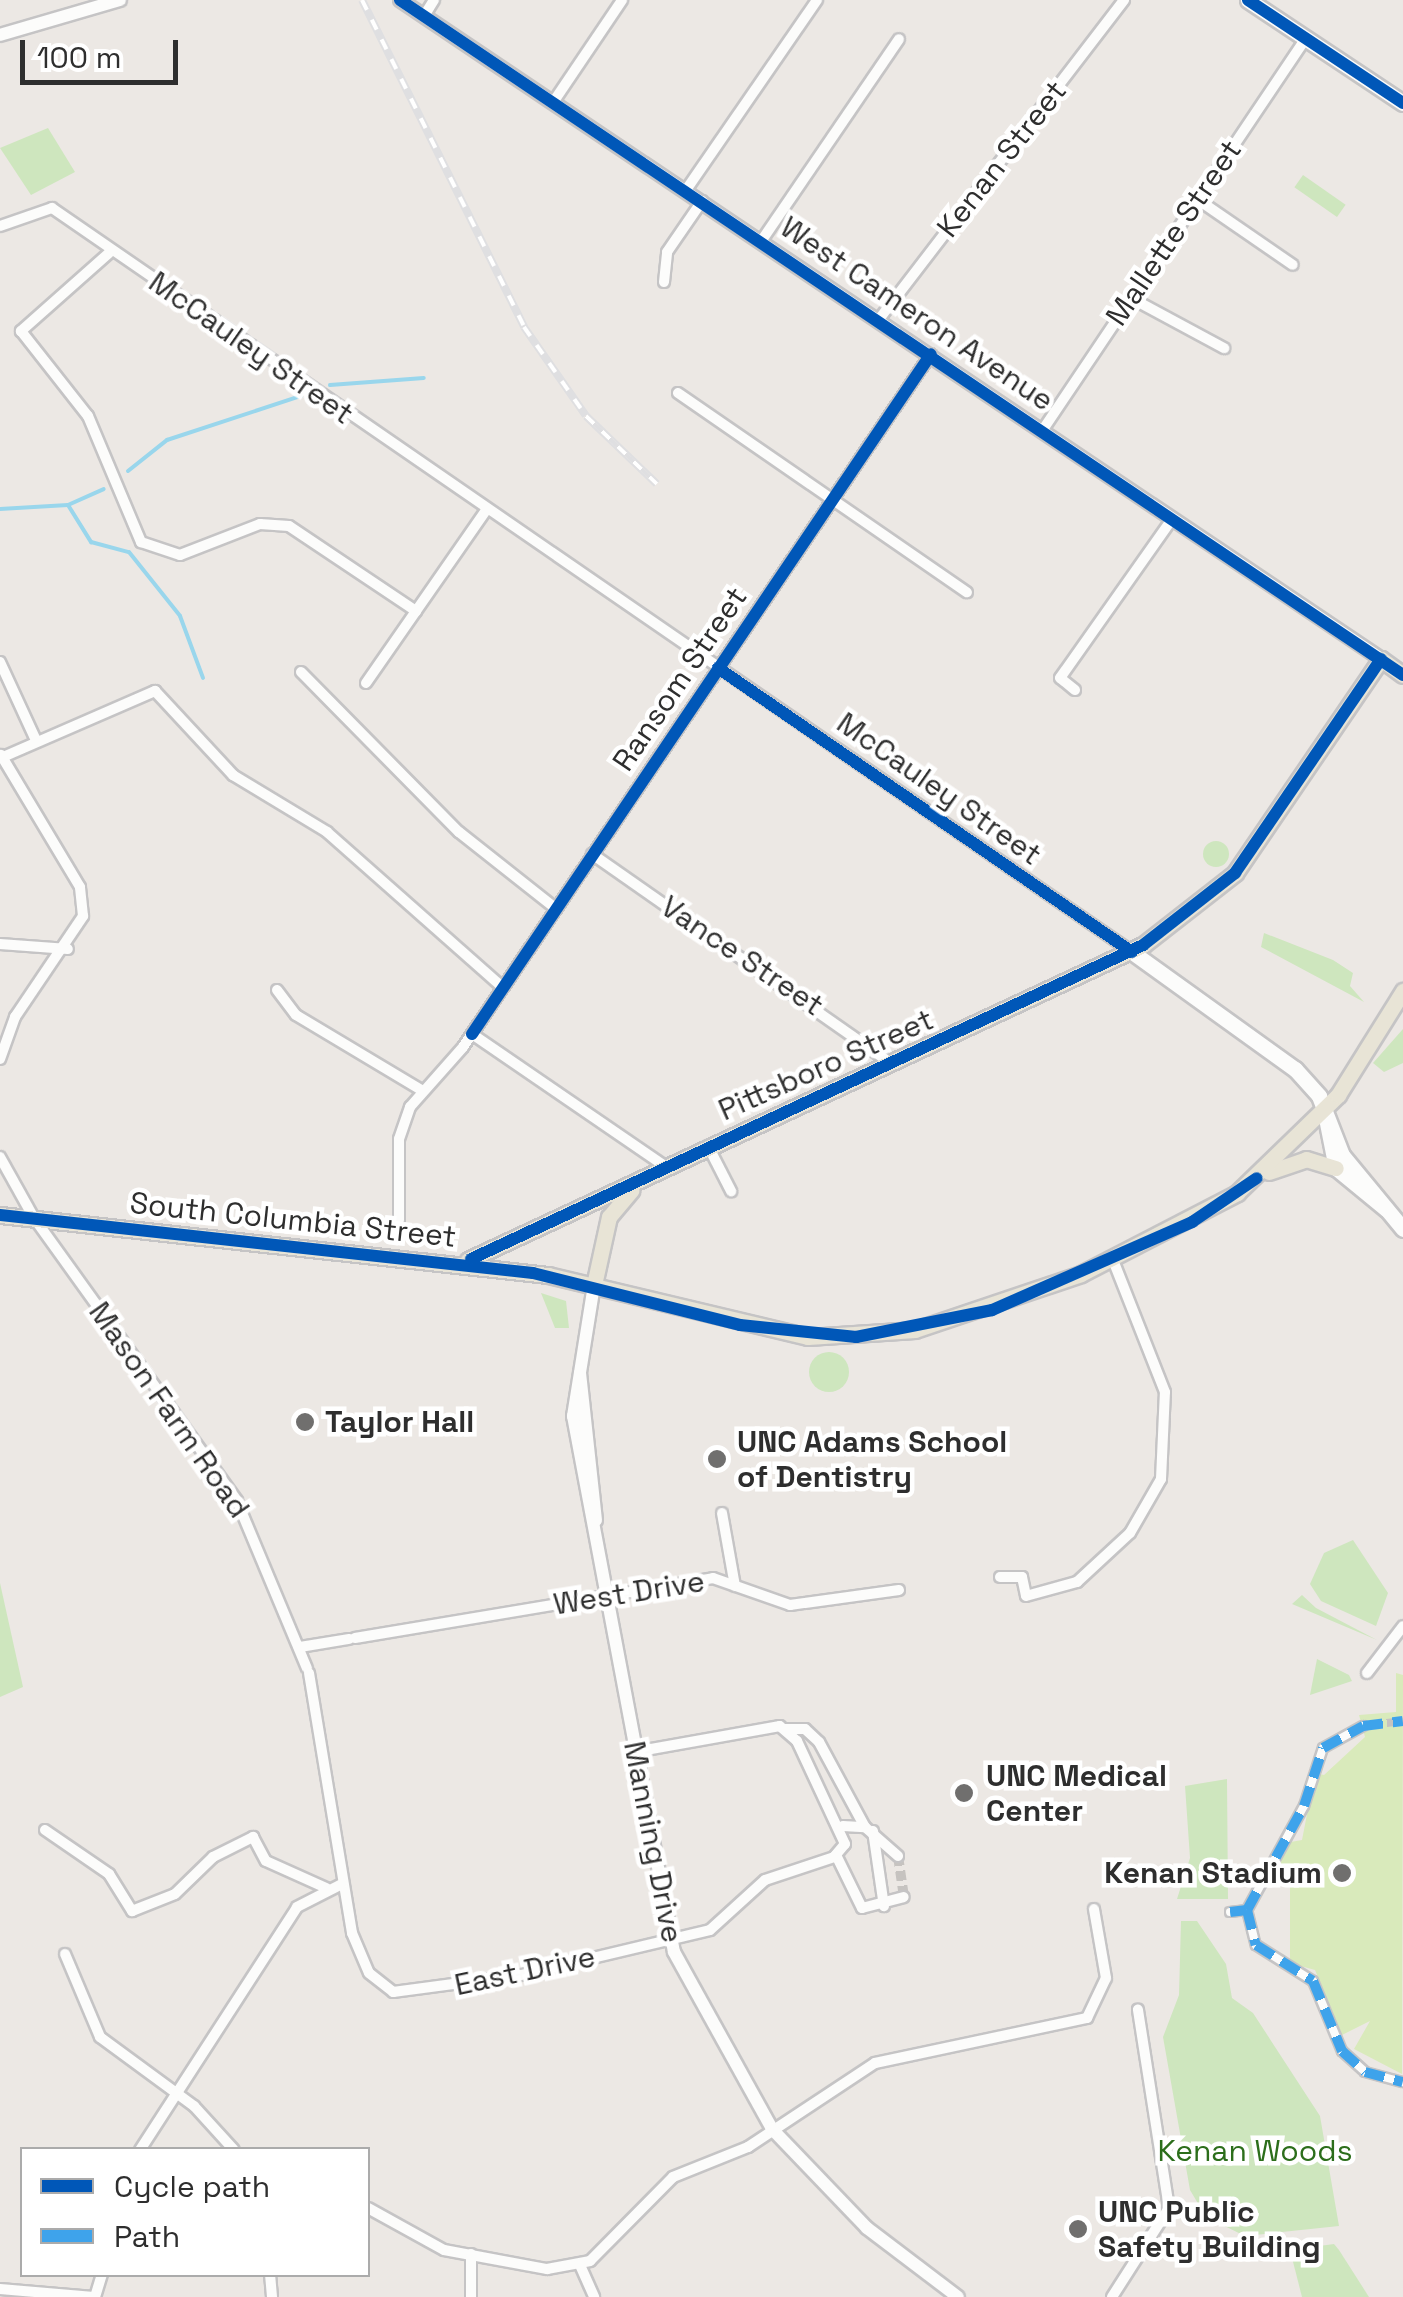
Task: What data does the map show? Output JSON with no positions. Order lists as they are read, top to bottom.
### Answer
{
  "streets": {
    "main road": [
      "West Cameron Avenue",
      "McCauley Street",
      "Pittsboro Street",
      "South Columbia Street",
      "Manning Drive"
    ],
    "street": [
      "Kenan Street",
      "Mallette Street",
      "Ransom Street",
      "Vance Street",
      "Mason Farm Road",
      "West Drive",
      "East Drive"
    ]
  },
  "crossings": [
    ["Kenan Street", "West Cameron Avenue"],
    ["Mallette Street", "West Cameron Avenue"],
    ["West Cameron Avenue", "Ransom Street"],
    ["West Cameron Avenue", "Pittsboro Street"],
    ["McCauley Street", "Ransom Street"],
    ["McCauley Street", "Pittsboro Street"],
    ["McCauley Street", "South Columbia Street"],
    ["Ransom Street", "Vance Street"],
    ["Vance Street", "Pittsboro Street"],
    ["Pittsboro Street", "South Columbia Street"],
    ["Pittsboro Street", "Manning Drive"],
    ["South Columbia Street", "Mason Farm Road"],
    ["South Columbia Street", "Manning Drive"],
    ["Mason Farm Road", "West Drive"],
    ["Mason Farm Road", "East Drive"],
    ["West Drive", "Manning Drive"],
    ["Manning Drive", "East Drive"]
  ],
  "parks": ["Kenan Woods"],
  "places": [
    "Taylor Hall",
    "UNC Adams School of Dentistry",
    "UNC Medical Center",
    "Kenan Stadium",
    "UNC Public Safety Building"
  ],
  "legend": ["Cycle path", "Path"],
  "scale_bar": "100 m"
}
